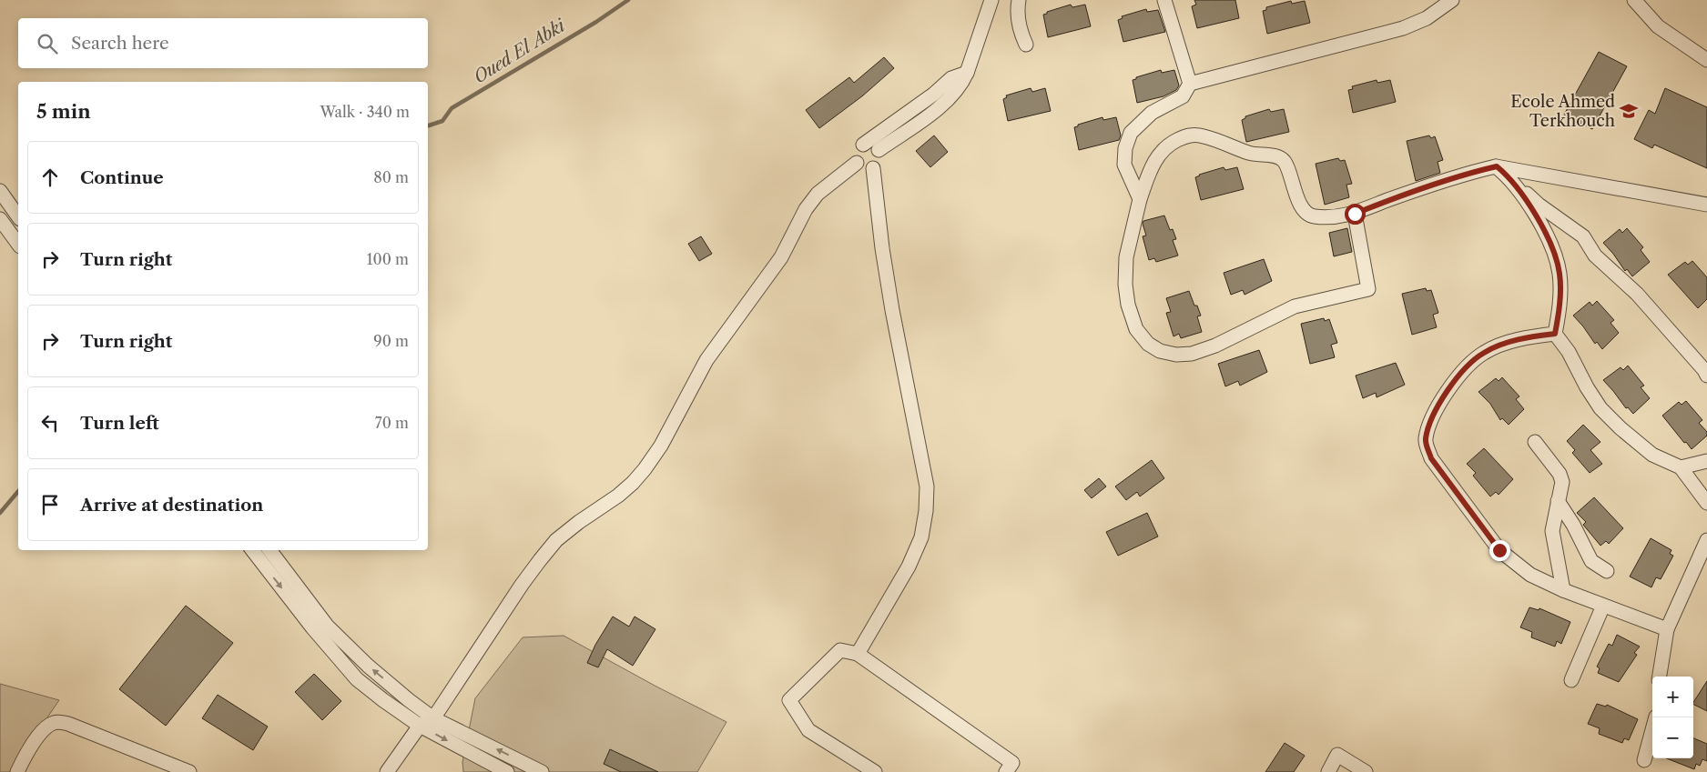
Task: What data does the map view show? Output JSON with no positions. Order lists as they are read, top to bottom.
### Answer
{
  "water": ["Oued El Abki"],
  "places": {
    "school or university": ["Ecole Ahmed Terkhouch"]
  },
  "page": {
    "search": "Search here",
    "heading": ["5 min", "Walk · 340 m"],
    "list": [
      ["Continue", "80 m"],
      ["Turn right", "100 m"],
      ["Turn right", "90 m"],
      ["Turn left", "70 m"],
      "Arrive at destination"
    ],
    "map_buttons": ["+", "−"]
  }
}
